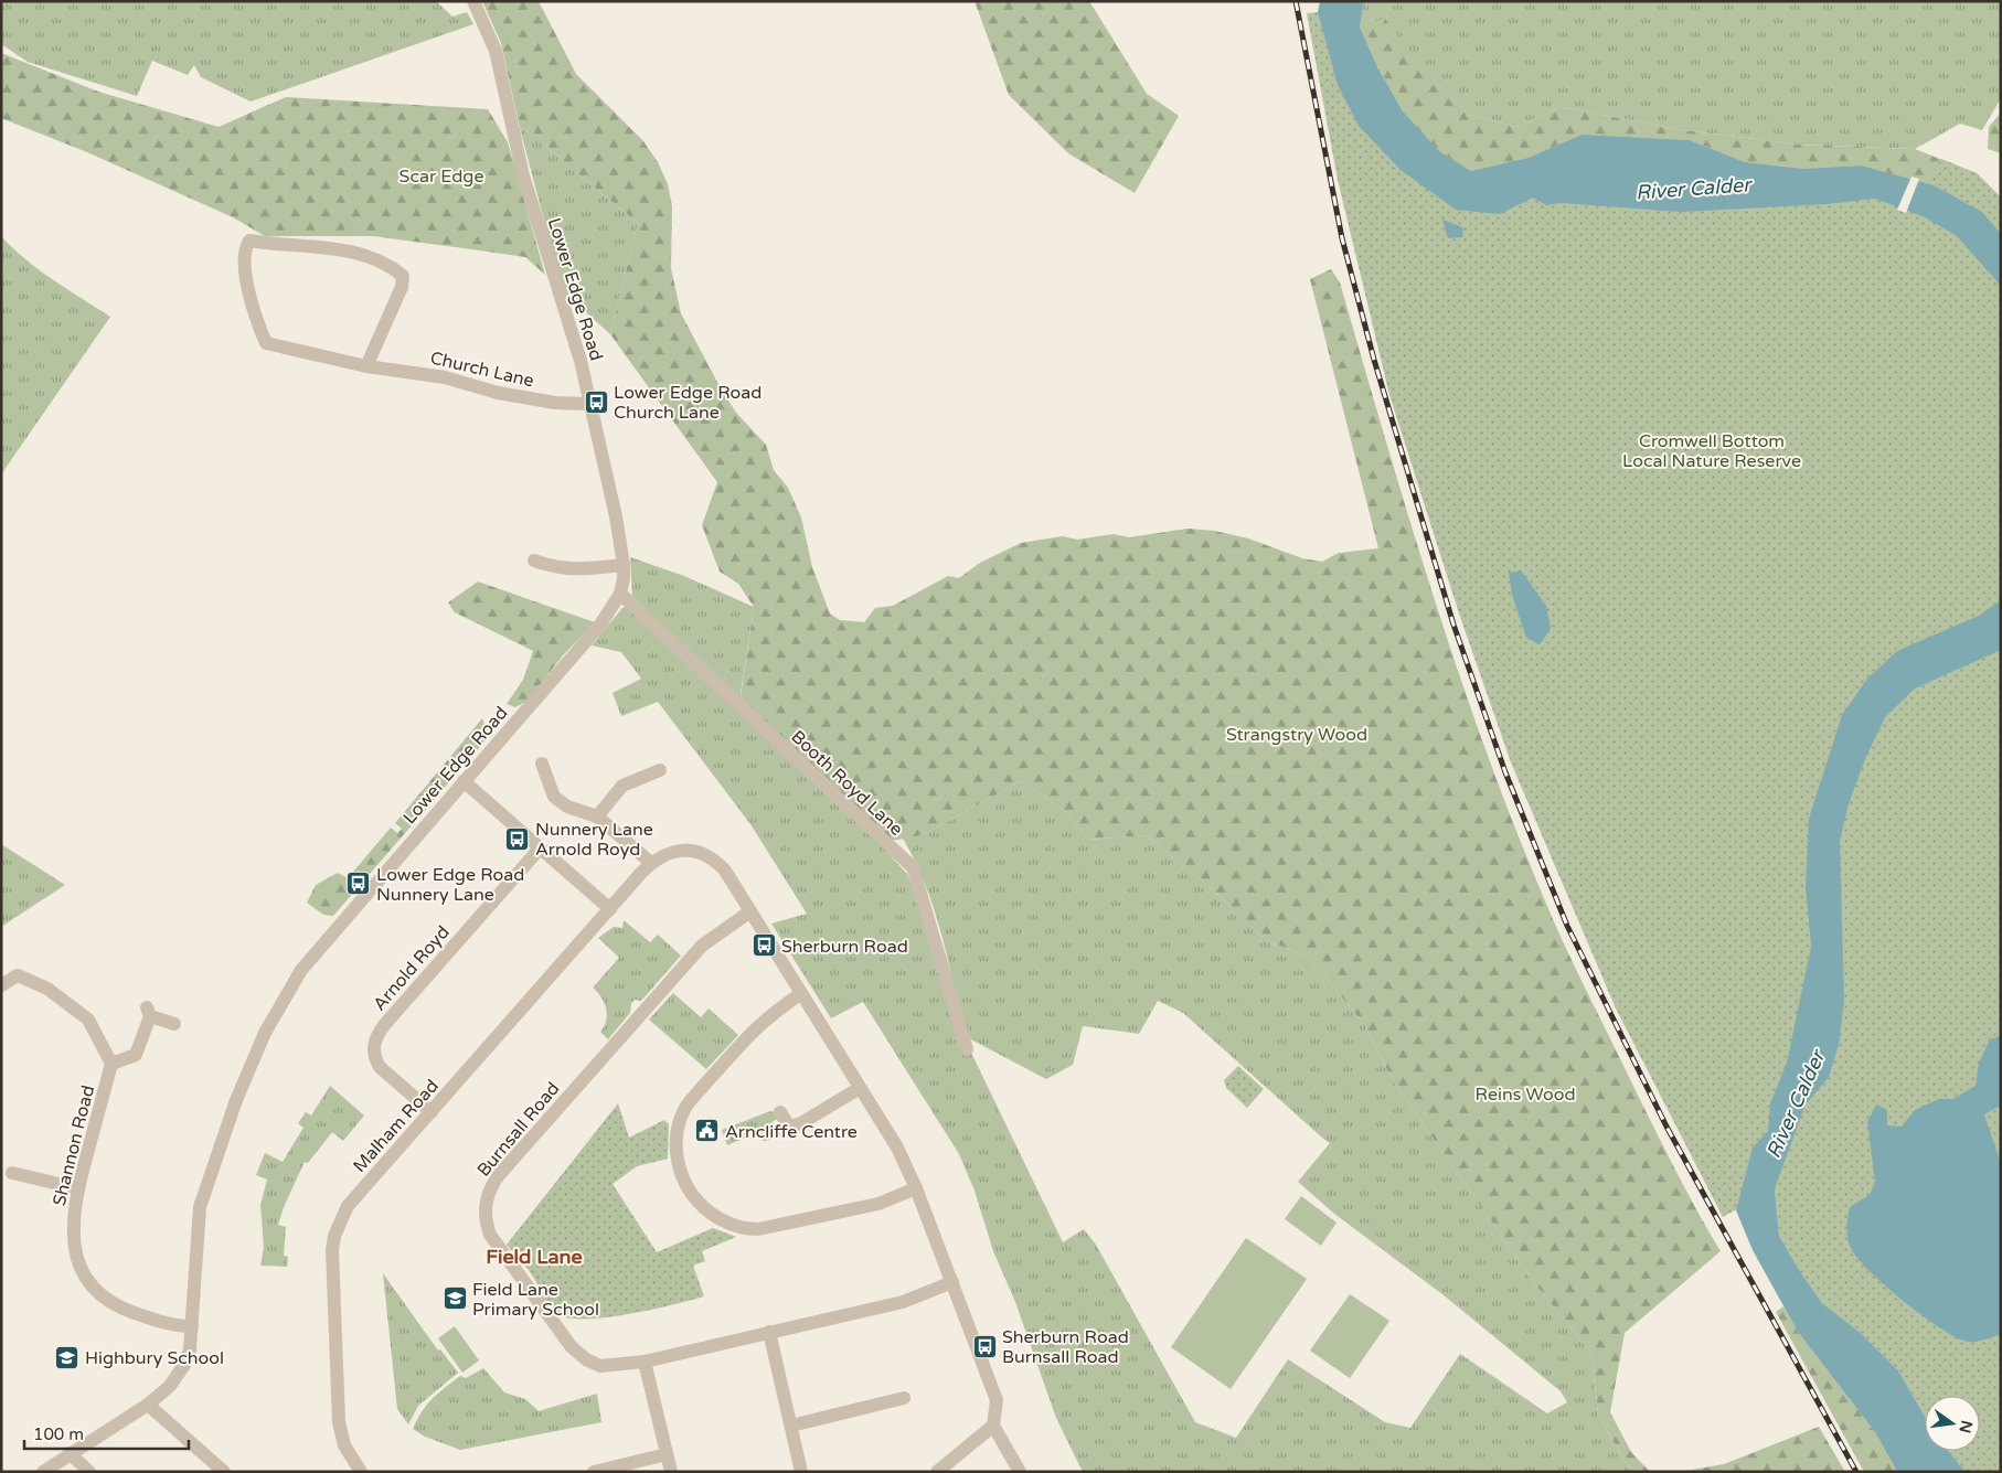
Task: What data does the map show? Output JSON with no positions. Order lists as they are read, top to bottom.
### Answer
{
  "streets": {
    "street": [
      "Lower Edge Road",
      "Church Lane",
      "Booth Royd Lane",
      "Arnold Royd",
      "Malham Road",
      "Burnsall Road",
      "Shannon Road"
    ]
  },
  "crossings": [
    ["Lower Edge Road", "Church Lane"],
    ["Lower Edge Road", "Booth Royd Lane"],
    ["Lower Edge Road", "Shannon Road"],
    ["Arnold Royd", "Malham Road"]
  ],
  "districts": ["Field Lane"],
  "water": ["River Calder"],
  "parks": [
    "Scar Edge",
    "Cromwell Bottom Local Nature Reserve",
    "Strangstry Wood",
    "Reins Wood"
  ],
  "places": {
    "bus stop": [
      "Lower Edge Road Church Lane",
      "Nunnery Lane Arnold Royd",
      "Lower Edge Road Nunnery Lane",
      "Sherburn Road",
      "Sherburn Road Burnsall Road"
    ],
    "public building": ["Arncliffe Centre"],
    "school or university": ["Field Lane Primary School", "Highbury School"]
  },
  "scale_bar": "100 m",
  "north": "right"
}
